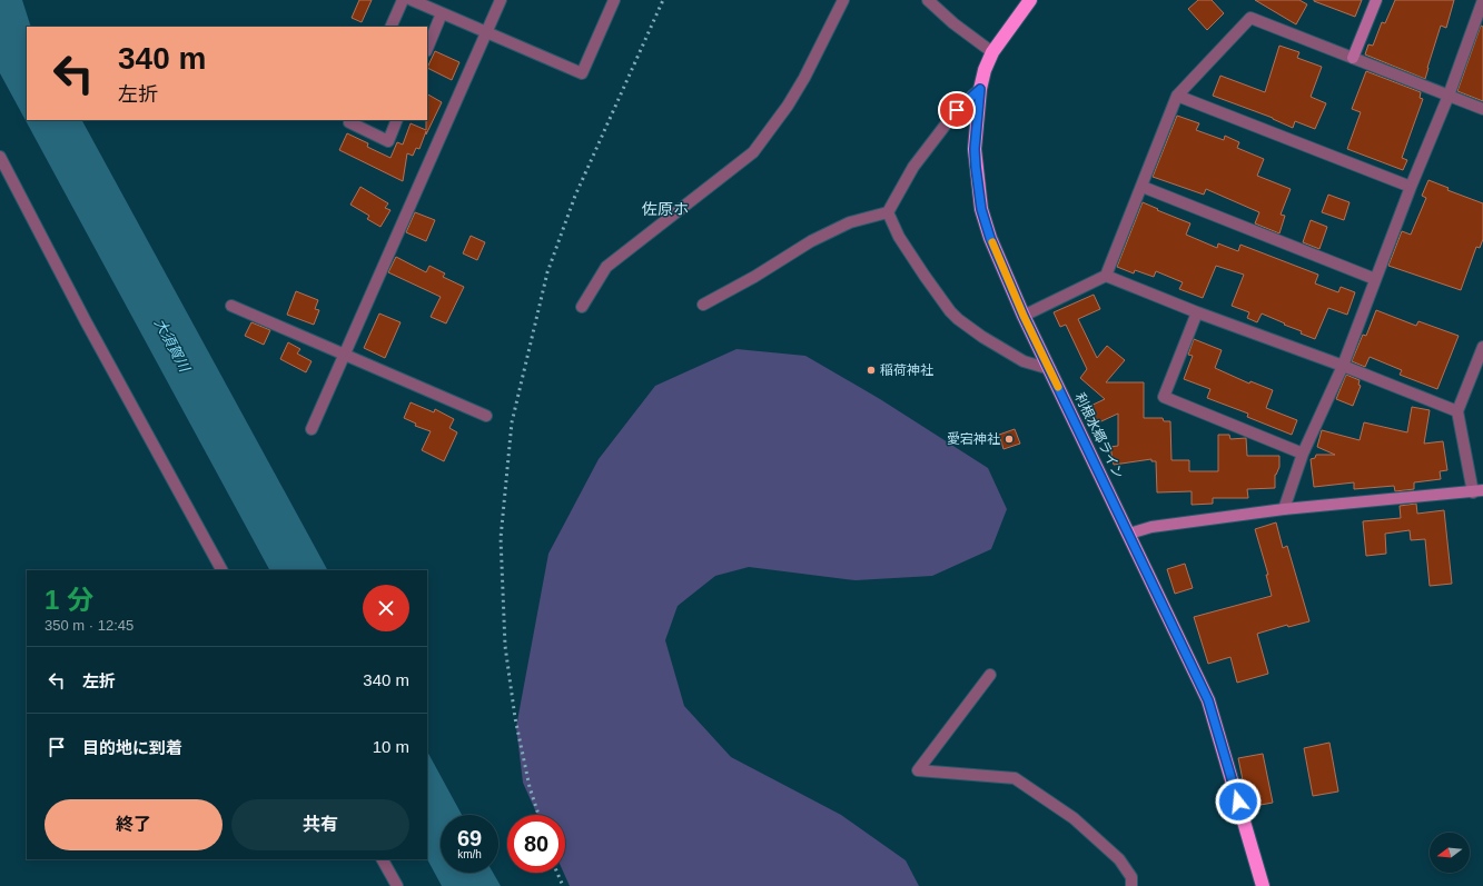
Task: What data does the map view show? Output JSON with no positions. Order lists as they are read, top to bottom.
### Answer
{
  "streets": {
    "highway": ["利根水郷ライン"]
  },
  "districts": ["佐原ホ"],
  "water": ["大須賀川"],
  "places": ["稲荷神社", "愛宕神社"],
  "north": "left",
  "page": {
    "turn": ["340 m", "左折"],
    "heading": ["1 分", "350 m · 12:45"],
    "list": [
      {
        "name": "左折",
        "value": "340 m"
      },
      {
        "name": "目的地に到着",
        "value": "10 m"
      }
    ],
    "buttons": ["終了", "共有"],
    "speed": "69 km/h",
    "limit": "80"
  }
}
